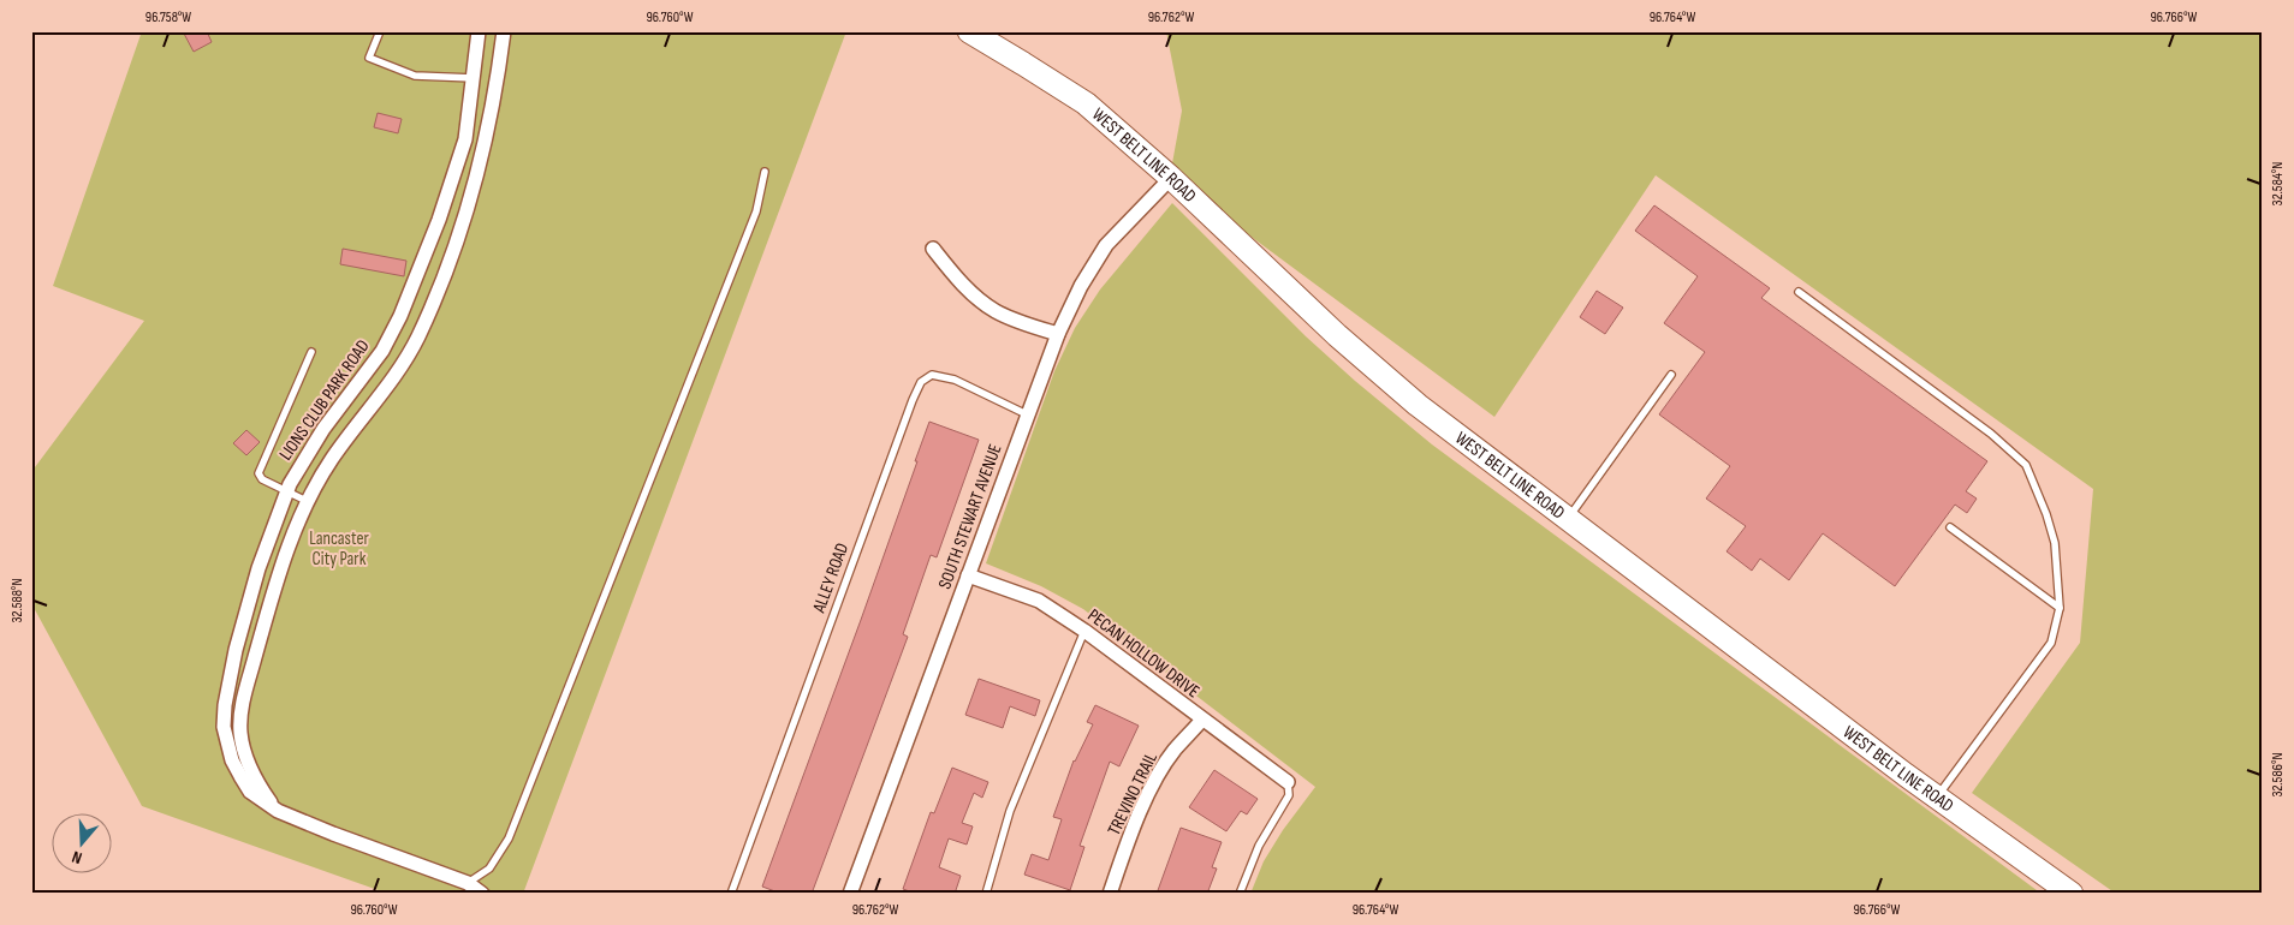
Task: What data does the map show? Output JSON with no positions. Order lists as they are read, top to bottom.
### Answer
{
  "streets": {
    "main road": ["WEST BELT LINE ROAD"],
    "street": [
      "LIONS CLUB PARK ROAD",
      "SOUTH STEWART AVENUE",
      "PECAN HOLLOW DRIVE",
      "TREVINO TRAIL"
    ],
    "lane": ["ALLEY ROAD"]
  },
  "crossings": [
    ["WEST BELT LINE ROAD", "SOUTH STEWART AVENUE"],
    ["SOUTH STEWART AVENUE", "ALLEY ROAD"],
    ["SOUTH STEWART AVENUE", "PECAN HOLLOW DRIVE"],
    ["PECAN HOLLOW DRIVE", "TREVINO TRAIL"]
  ],
  "parks": ["Lancaster City Park"],
  "north": "bottom",
  "coordinates": [
    "96.758°W",
    "96.760°W",
    "96.762°W",
    "96.764°W",
    "96.766°W",
    "32.584°N",
    "32.588°N",
    "32.586°N"
  ]
}
